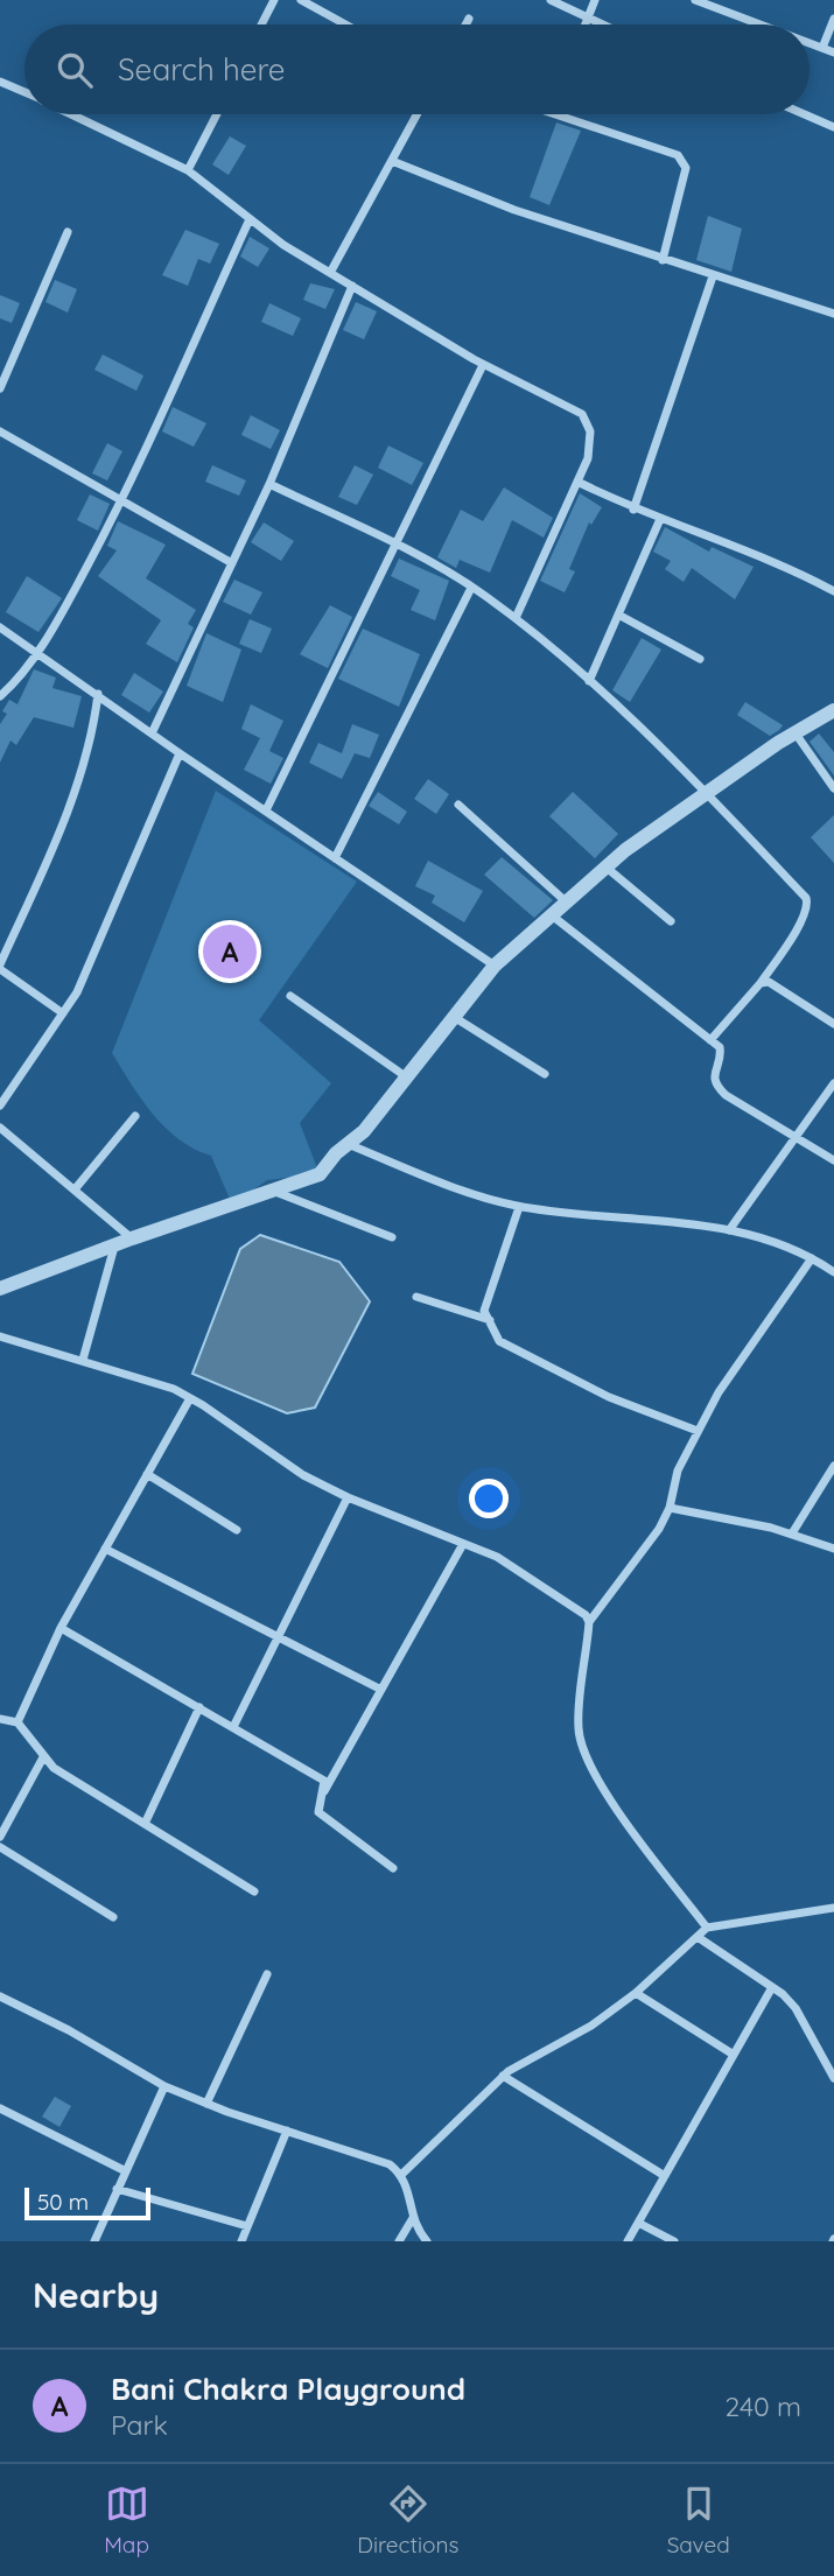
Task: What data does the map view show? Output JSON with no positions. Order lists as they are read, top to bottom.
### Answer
{
  "scale_bar": "50 m",
  "page": {
    "search": "Search here",
    "pins": "A",
    "scale": "50 m",
    "heading": "Nearby",
    "list": [
      {
        "mark": "A",
        "name": "Bani Chakra Playground",
        "note": "Park",
        "value": "240 m"
      }
    ],
    "nav": ["Map", "Directions", "Saved"]
  }
}
